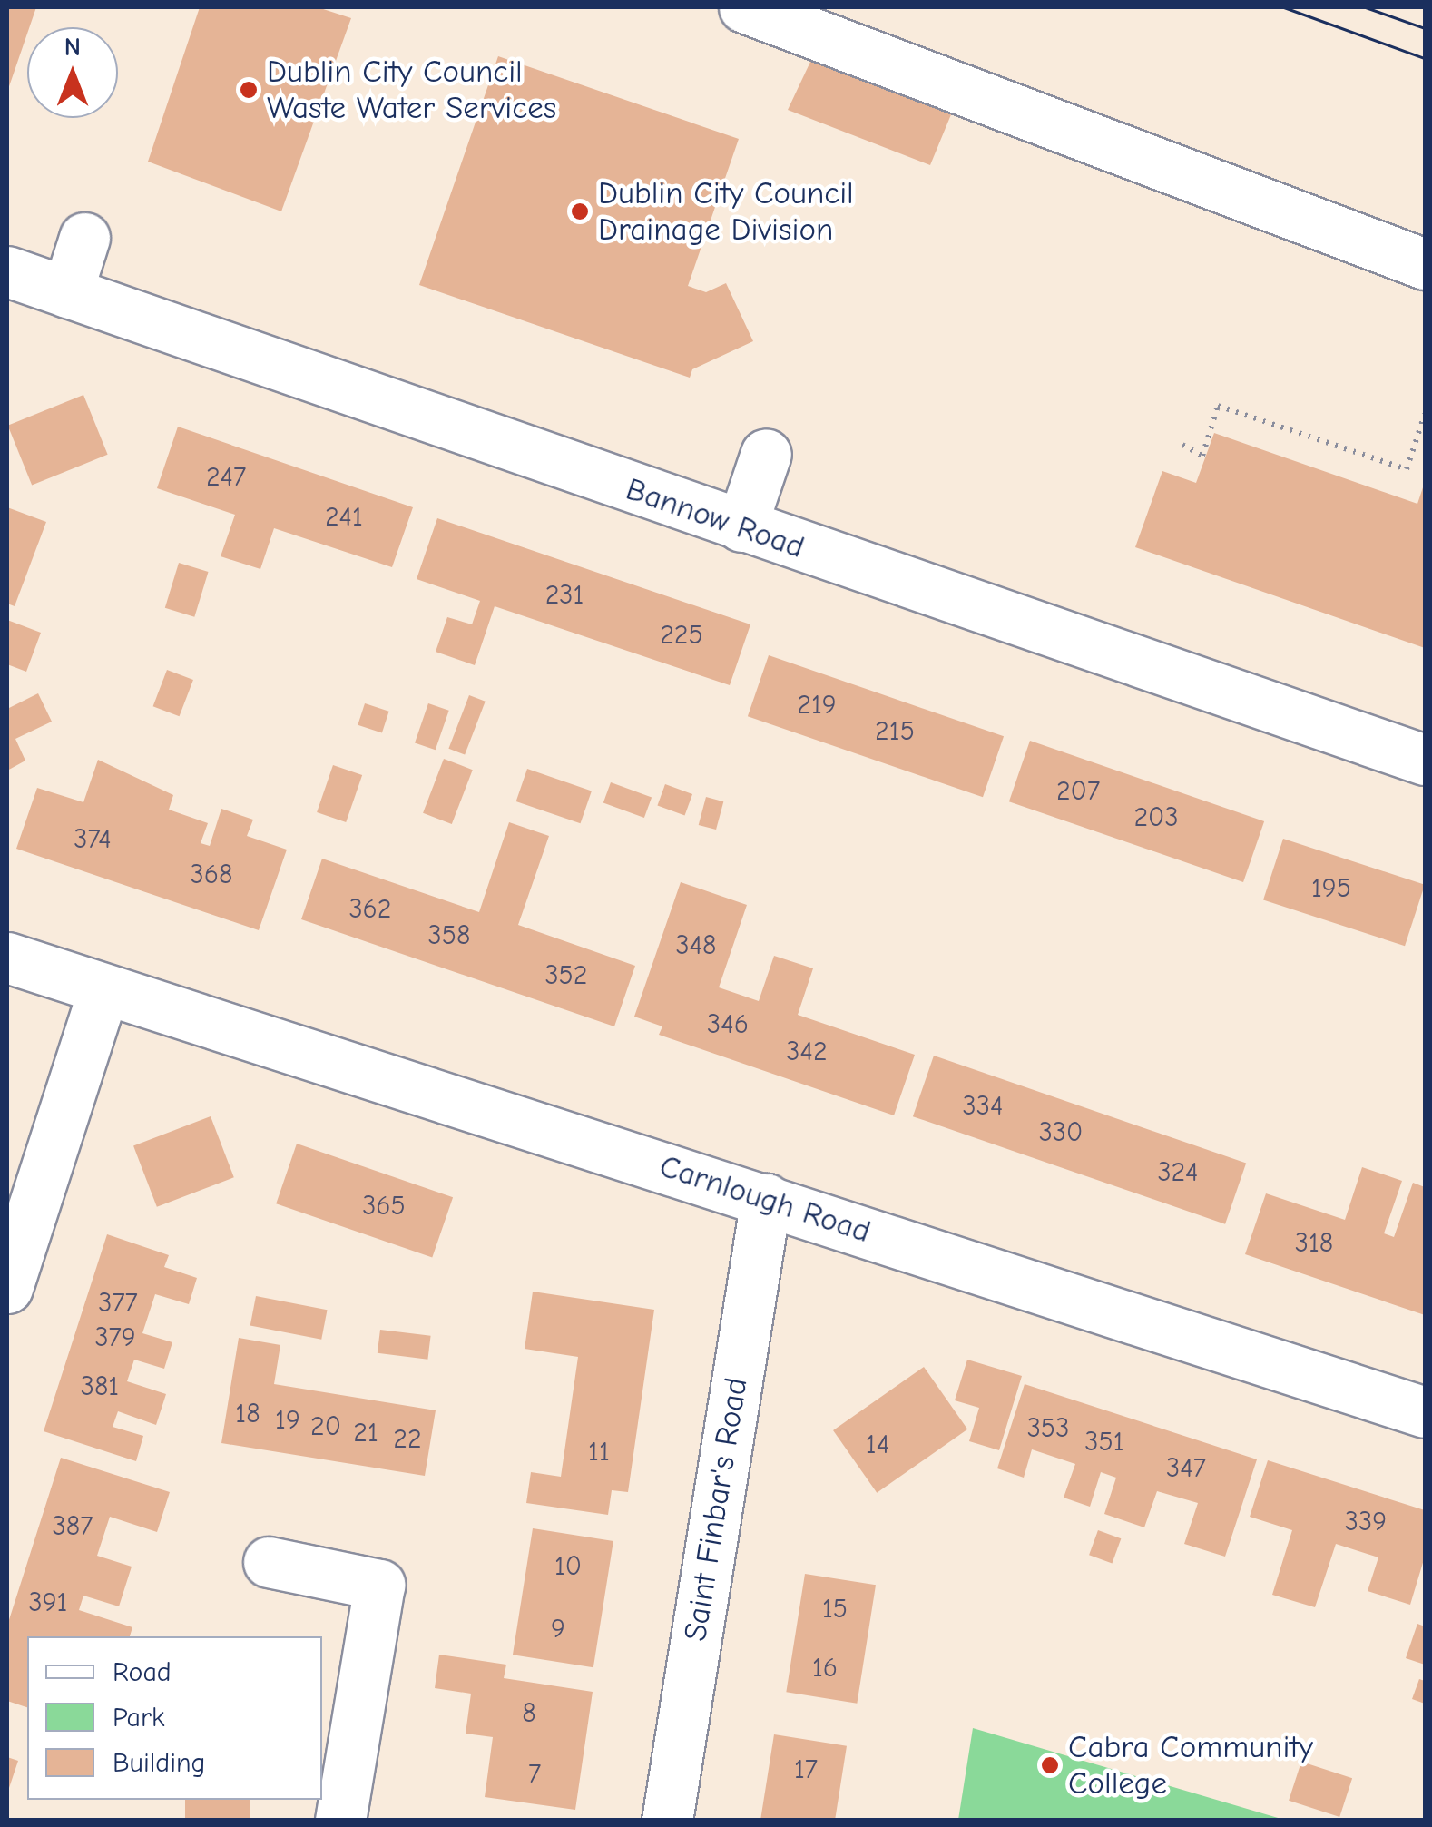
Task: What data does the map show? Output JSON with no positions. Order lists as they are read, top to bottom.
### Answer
{
  "streets": {
    "street": ["Bannow Road", "Carnlough Road", "Saint Finbar's Road"]
  },
  "crossings": [
    ["Carnlough Road", "Saint Finbar's Road"]
  ],
  "places": ["Dublin City Council Waste Water Services", "Dublin City Council Drainage Division", "Cabra Community College"],
  "house_numbers": [
    "247",
    "241",
    "231",
    "225",
    "219",
    "215",
    "207",
    "203",
    "374",
    "368",
    "195",
    "362",
    "358",
    "348",
    "352",
    "346",
    "342",
    "334",
    "330",
    "324",
    "365",
    "318",
    "377",
    "379",
    "381",
    "18",
    "19",
    "20",
    "353",
    "21",
    "22",
    "351",
    "14",
    "11",
    "347",
    "339",
    "387",
    "10",
    "391",
    "15",
    "9",
    "16",
    "8",
    "17",
    "7"
  ],
  "legend": ["Road", "Park", "Building"],
  "north": "top"
}
